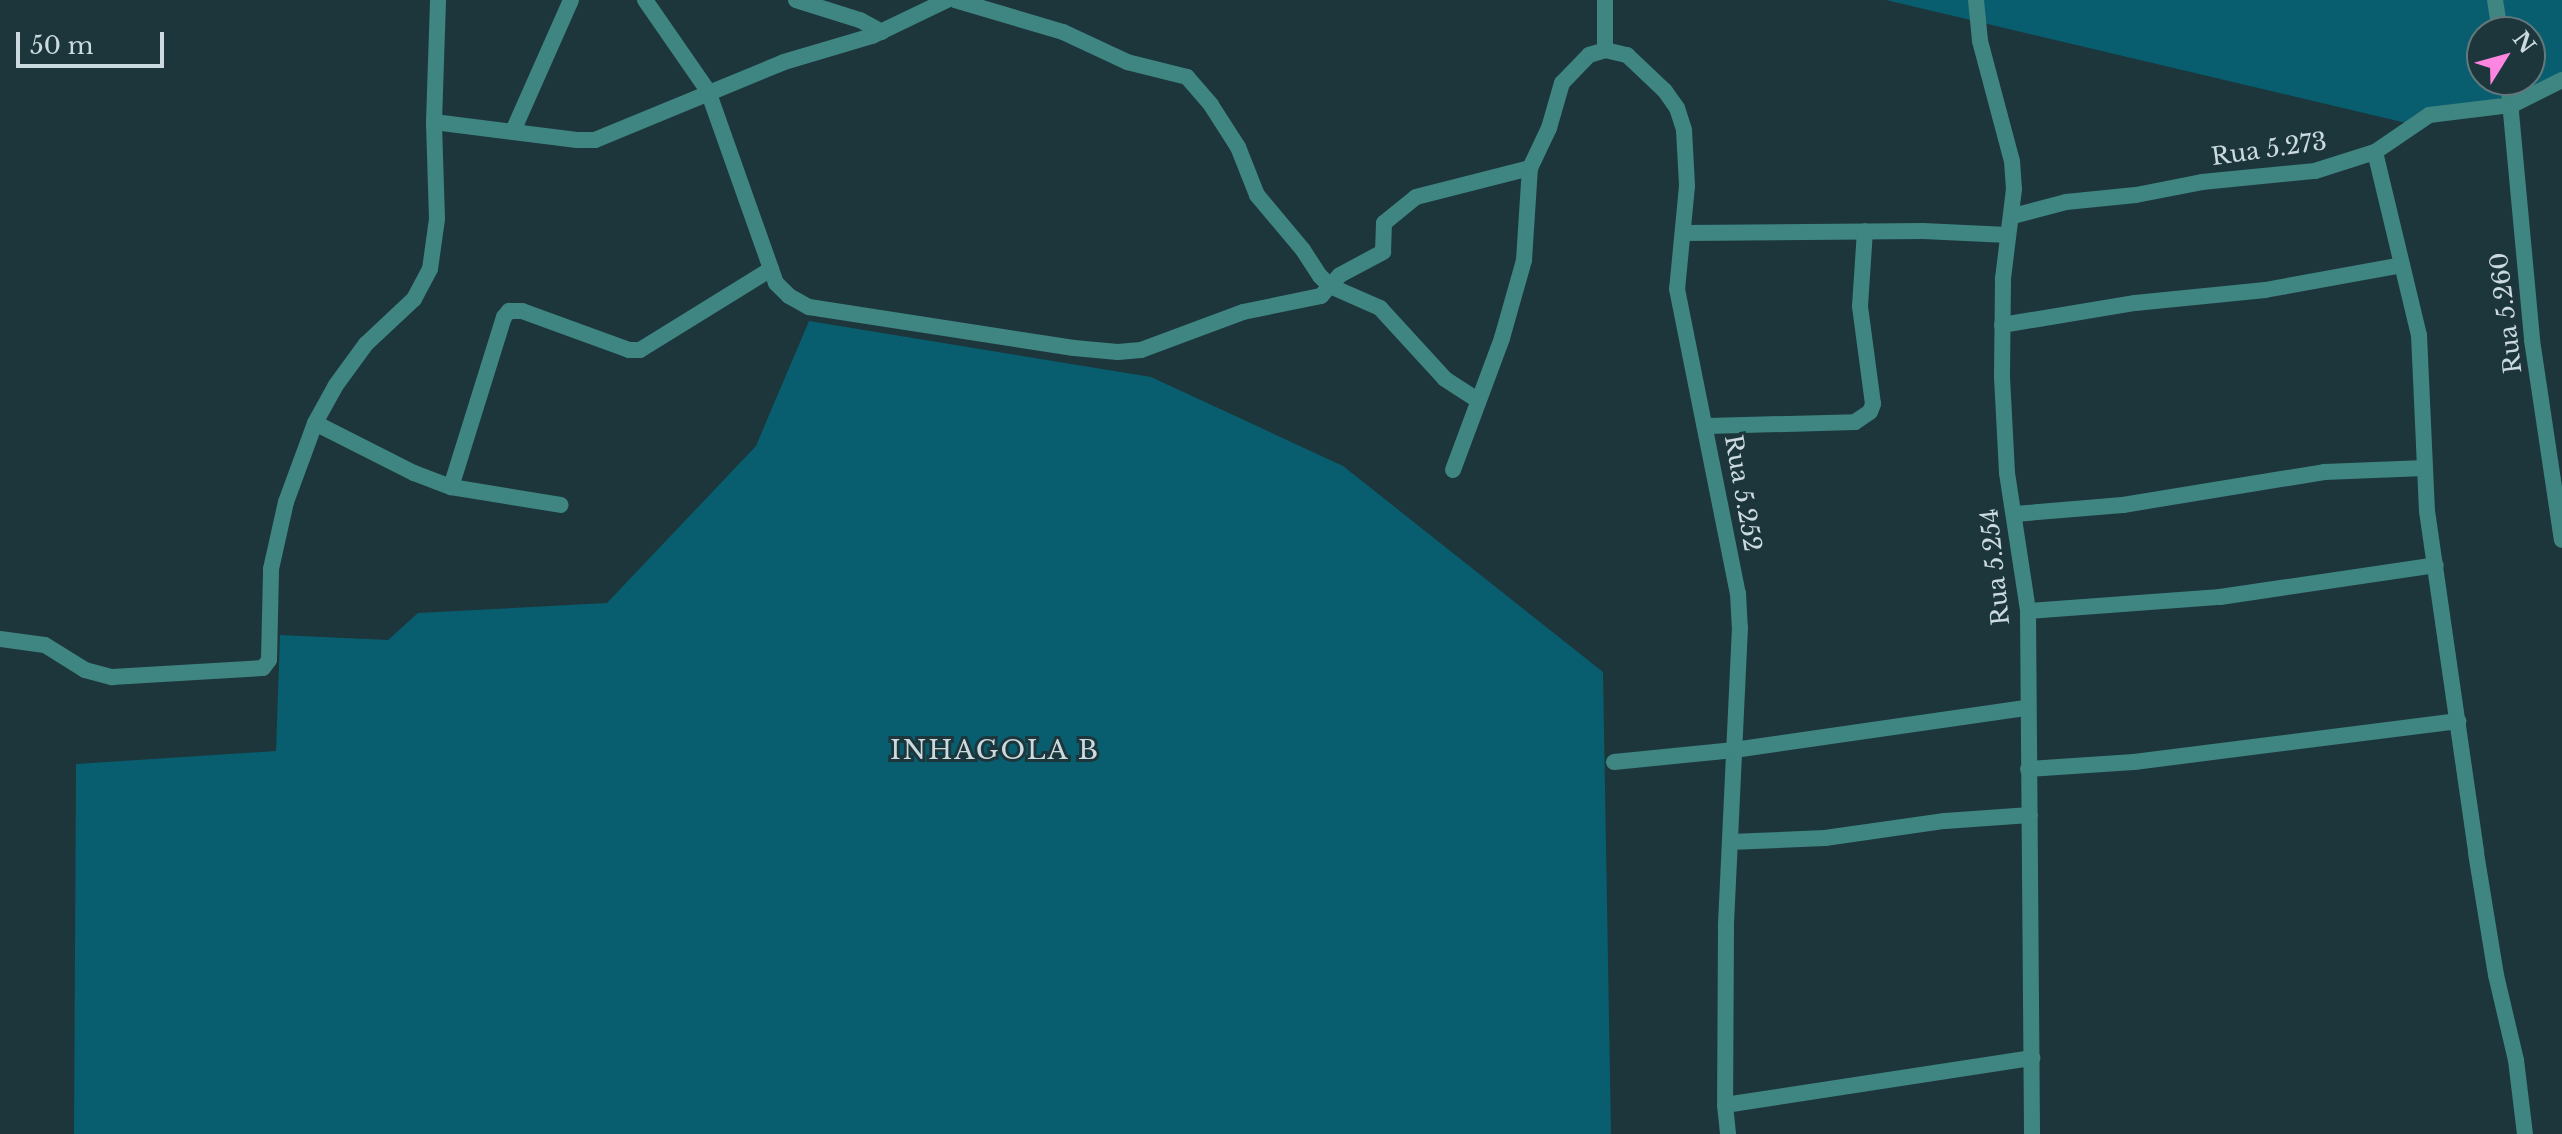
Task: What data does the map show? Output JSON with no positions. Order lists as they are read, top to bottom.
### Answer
{
  "streets": {
    "street": [
      "Rua 5.273",
      "Rua 5.260",
      "Rua 5.252",
      "Rua 5.254"
    ]
  },
  "crossings": [
    ["Rua 5.273", "Rua 5.260"],
    ["Rua 5.273", "Rua 5.254"]
  ],
  "districts": ["INHAGOLA B"],
  "scale_bar": "50 m",
  "north": "top right"
}
